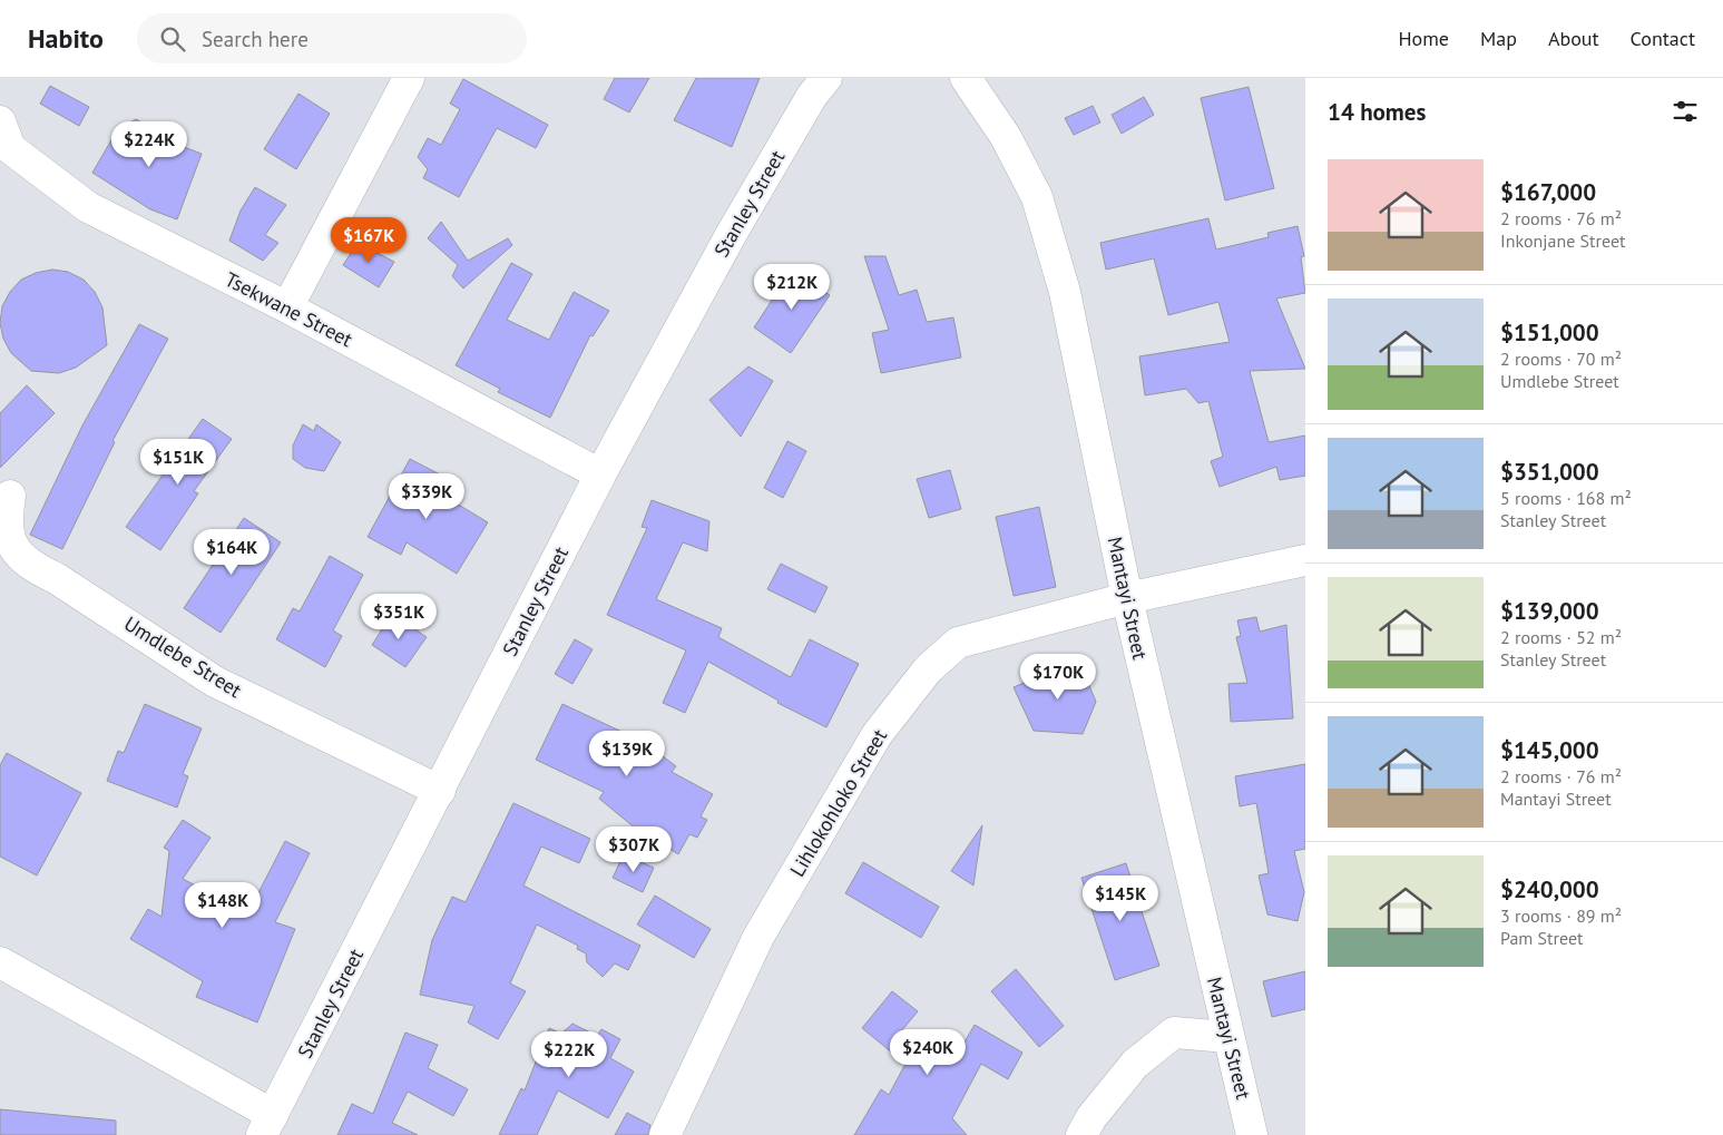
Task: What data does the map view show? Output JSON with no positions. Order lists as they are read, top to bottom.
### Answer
{
  "streets": {
    "street": [
      "Stanley Street",
      "Tsekwane Street",
      "Mantayi Street",
      "Umdlebe Street",
      "Lihlokohloko Street"
    ]
  },
  "crossings": [
    ["Stanley Street", "Tsekwane Street"],
    ["Stanley Street", "Umdlebe Street"],
    ["Mantayi Street", "Lihlokohloko Street"]
  ],
  "page": {
    "header": "Habito",
    "search": "Search here",
    "nav": [
      "Home",
      "Map",
      "About",
      "Contact"
    ],
    "heading": "14 homes",
    "price": [
      "$224K",
      "$167K",
      "$212K",
      "$151K",
      "$339K",
      "$164K",
      "$351K",
      "$170K",
      "$139K",
      "$307K",
      "$145K",
      "$148K",
      "$240K",
      "$222K"
    ],
    "list": [
      {
        "name": "$167,000",
        "note": "2 rooms · 76 m² · Inkonjane Street"
      },
      {
        "name": "$151,000",
        "note": "2 rooms · 70 m² · Umdlebe Street"
      },
      {
        "name": "$351,000",
        "note": "5 rooms · 168 m² · Stanley Street"
      },
      {
        "name": "$139,000",
        "note": "2 rooms · 52 m² · Stanley Street"
      },
      {
        "name": "$145,000",
        "note": "2 rooms · 76 m² · Mantayi Street"
      },
      {
        "name": "$240,000",
        "note": "3 rooms · 89 m² · Pam Street"
      }
    ]
  }
}
